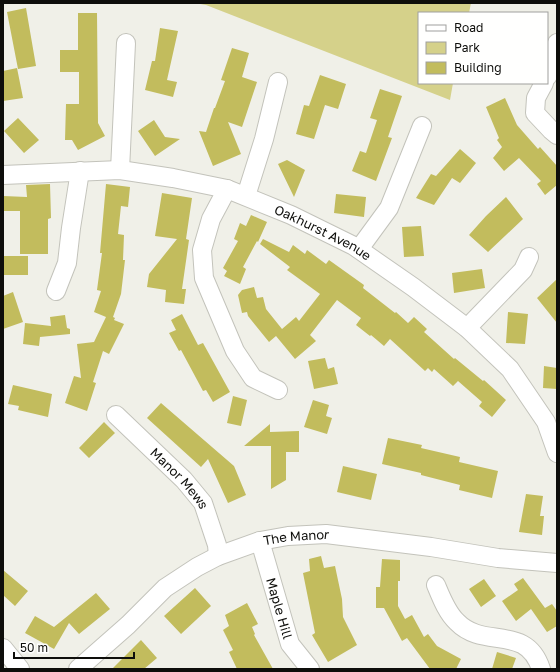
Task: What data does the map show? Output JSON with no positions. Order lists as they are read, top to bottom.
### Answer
{
  "streets": {
    "street": [
      "Oakhurst Avenue",
      "Manor Mews",
      "The Manor",
      "Maple Hill"
    ]
  },
  "crossings": [
    ["Manor Mews", "The Manor"],
    ["The Manor", "Maple Hill"]
  ],
  "legend": ["Road", "Park", "Building"],
  "scale_bar": "50 m"
}
